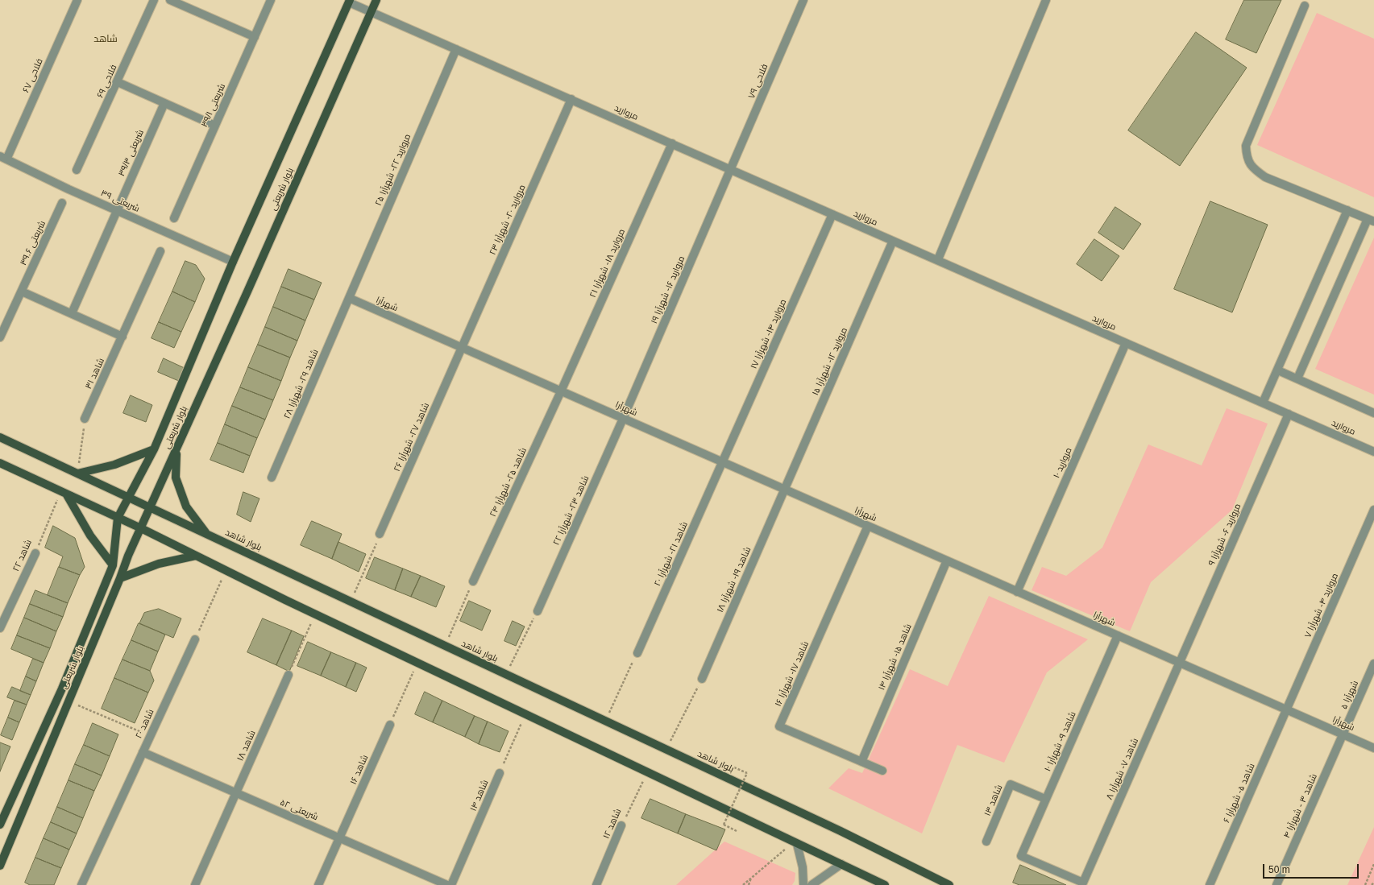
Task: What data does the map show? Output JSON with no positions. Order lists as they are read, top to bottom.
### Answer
{
  "streets": {
    "main road": ["بلوار شریعتی", "بلوار شاهد"],
    "street": [
      "فلاحی ۶۷",
      "فلاحی ۶۹",
      "فلاحی ۷۹",
      "شریعتی ۳۹/۱",
      "مروارید",
      "شریعتی ۳۹/۳",
      "مروارید ۲۲- شهرآرا ۲۵",
      "شریعتی ۳۹",
      "مروارید ۲۰- شهرآرا ۲۳",
      "شریعتی ۳۹.۶",
      "مروارید ۱۸- شهرآرا ۲۱",
      "مروارید ۱۶- شهرآرا ۱۹",
      "شهرآرا",
      "مروارید ۱۴- شهرآرا ۱۷",
      "مروارید ۱۲- شهرآرا ۱۵",
      "شاهد ۳۱",
      "شاهد ۲۹- شهرآرا ۲۸",
      "شاهد ۲۷- شهرآرا ۲۶",
      "مروارید ۱۰",
      "شاهد ۲۵- شهرآرا ۲۴",
      "شاهد ۲۳- شهرآرا ۲۲",
      "مروارید ۶- شهرآرا ۹",
      "شاهد ۲۱- شهرآرا ۲۰",
      "شاهد ۲۲",
      "شاهد ۱۹- شهرآرا ۱۸",
      "مروارید ۴- شهرآرا ۷",
      "شاهد ۱۵- شهرآرا ۱۴",
      "شاهد ۱۷- شهرآرا ۱۶",
      "شهرآرا ۵",
      "شاهد ۲۰",
      "شاهد ۹- شهرآرا ۱۰",
      "شاهد ۱۸",
      "شاهد ۷- شهرآرا ۸",
      "شاهد ۱۶",
      "شاهد ۵- شهرآرا ۶",
      "شاهد ۱۴",
      "شاهد ۱۳",
      "شاهد ۳ - شهرآرا ۴",
      "شریعتی ۵۲",
      "شاهد ۱۲"
    ]
  },
  "crossings": [
    ["فلاحی ۶۷", "شریعتی ۳۹"],
    ["فلاحی ۷۹", "مروارید"],
    ["فلاحی ۷۹", "مروارید ۱۶- شهرآرا ۱۹"],
    ["مروارید", "مروارید ۲۲- شهرآرا ۲۵"],
    ["مروارید", "بلوار شریعتی"],
    ["مروارید", "مروارید ۲۰- شهرآرا ۲۳"],
    ["مروارید", "مروارید ۱۸- شهرآرا ۲۱"],
    ["مروارید", "مروارید ۱۶- شهرآرا ۱۹"],
    ["مروارید", "مروارید ۱۴- شهرآرا ۱۷"],
    ["مروارید", "مروارید ۱۲- شهرآرا ۱۵"],
    ["مروارید", "مروارید ۱۰"],
    ["مروارید", "مروارید ۶- شهرآرا ۹"],
    ["شریعتی ۳۹/۳", "شریعتی ۳۹"],
    ["مروارید ۲۲- شهرآرا ۲۵", "شهرآرا"],
    ["مروارید ۲۲- شهرآرا ۲۵", "شاهد ۲۹- شهرآرا ۲۸"],
    ["بلوار شریعتی", "شریعتی ۳۹"],
    ["بلوار شریعتی", "بلوار شاهد"],
    ["مروارید ۲۰- شهرآرا ۲۳", "شهرآرا"],
    ["مروارید ۲۰- شهرآرا ۲۳", "شاهد ۲۷- شهرآرا ۲۶"],
    ["مروارید ۱۸- شهرآرا ۲۱", "شهرآرا"],
    ["مروارید ۱۸- شهرآرا ۲۱", "شاهد ۲۵- شهرآرا ۲۴"],
    ["مروارید ۱۶- شهرآرا ۱۹", "شهرآرا"],
    ["مروارید ۱۶- شهرآرا ۱۹", "شاهد ۲۳- شهرآرا ۲۲"],
    ["شهرآرا", "مروارید ۱۴- شهرآرا ۱۷"],
    ["شهرآرا", "مروارید ۱۲- شهرآرا ۱۵"],
    ["شهرآرا", "شاهد ۲۹- شهرآرا ۲۸"],
    ["شهرآرا", "شاهد ۲۷- شهرآرا ۲۶"],
    ["شهرآرا", "مروارید ۱۰"],
    ["شهرآرا", "شاهد ۲۵- شهرآرا ۲۴"],
    ["شهرآرا", "شاهد ۲۳- شهرآرا ۲۲"],
    ["شهرآرا", "مروارید ۶- شهرآرا ۹"],
    ["شهرآرا", "شاهد ۲۱- شهرآرا ۲۰"],
    ["شهرآرا", "شاهد ۱۹- شهرآرا ۱۸"],
    ["شهرآرا", "مروارید ۴- شهرآرا ۷"],
    ["شهرآرا", "شاهد ۱۵- شهرآرا ۱۴"],
    ["شهرآرا", "شاهد ۱۷- شهرآرا ۱۶"],
    ["شهرآرا", "شهرآرا ۵"],
    ["شهرآرا", "شاهد ۹- شهرآرا ۱۰"],
    ["شهرآرا", "شاهد ۷- شهرآرا ۸"],
    ["شهرآرا", "شاهد ۵- شهرآرا ۶"],
    ["شهرآرا", "شاهد ۳ - شهرآرا ۴"],
    ["مروارید ۱۴- شهرآرا ۱۷", "شاهد ۲۱- شهرآرا ۲۰"],
    ["مروارید ۱۲- شهرآرا ۱۵", "شاهد ۱۹- شهرآرا ۱۸"],
    ["مروارید ۶- شهرآرا ۹", "شاهد ۷- شهرآرا ۸"],
    ["مروارید ۴- شهرآرا ۷", "شاهد ۵- شهرآرا ۶"],
    ["شاهد ۱۵- شهرآرا ۱۴", "شاهد ۱۷- شهرآرا ۱۶"],
    ["شهرآرا ۵", "شاهد ۳ - شهرآرا ۴"],
    ["شاهد ۲۰", "شریعتی ۵۲"],
    ["شاهد ۹- شهرآرا ۱۰", "شاهد ۷- شهرآرا ۸"],
    ["شاهد ۹- شهرآرا ۱۰", "شاهد ۱۳"],
    ["شاهد ۱۸", "شریعتی ۵۲"],
    ["شاهد ۱۶", "شریعتی ۵۲"]
  ],
  "districts": ["شاهد"],
  "scale_bar": "50 m"
}
